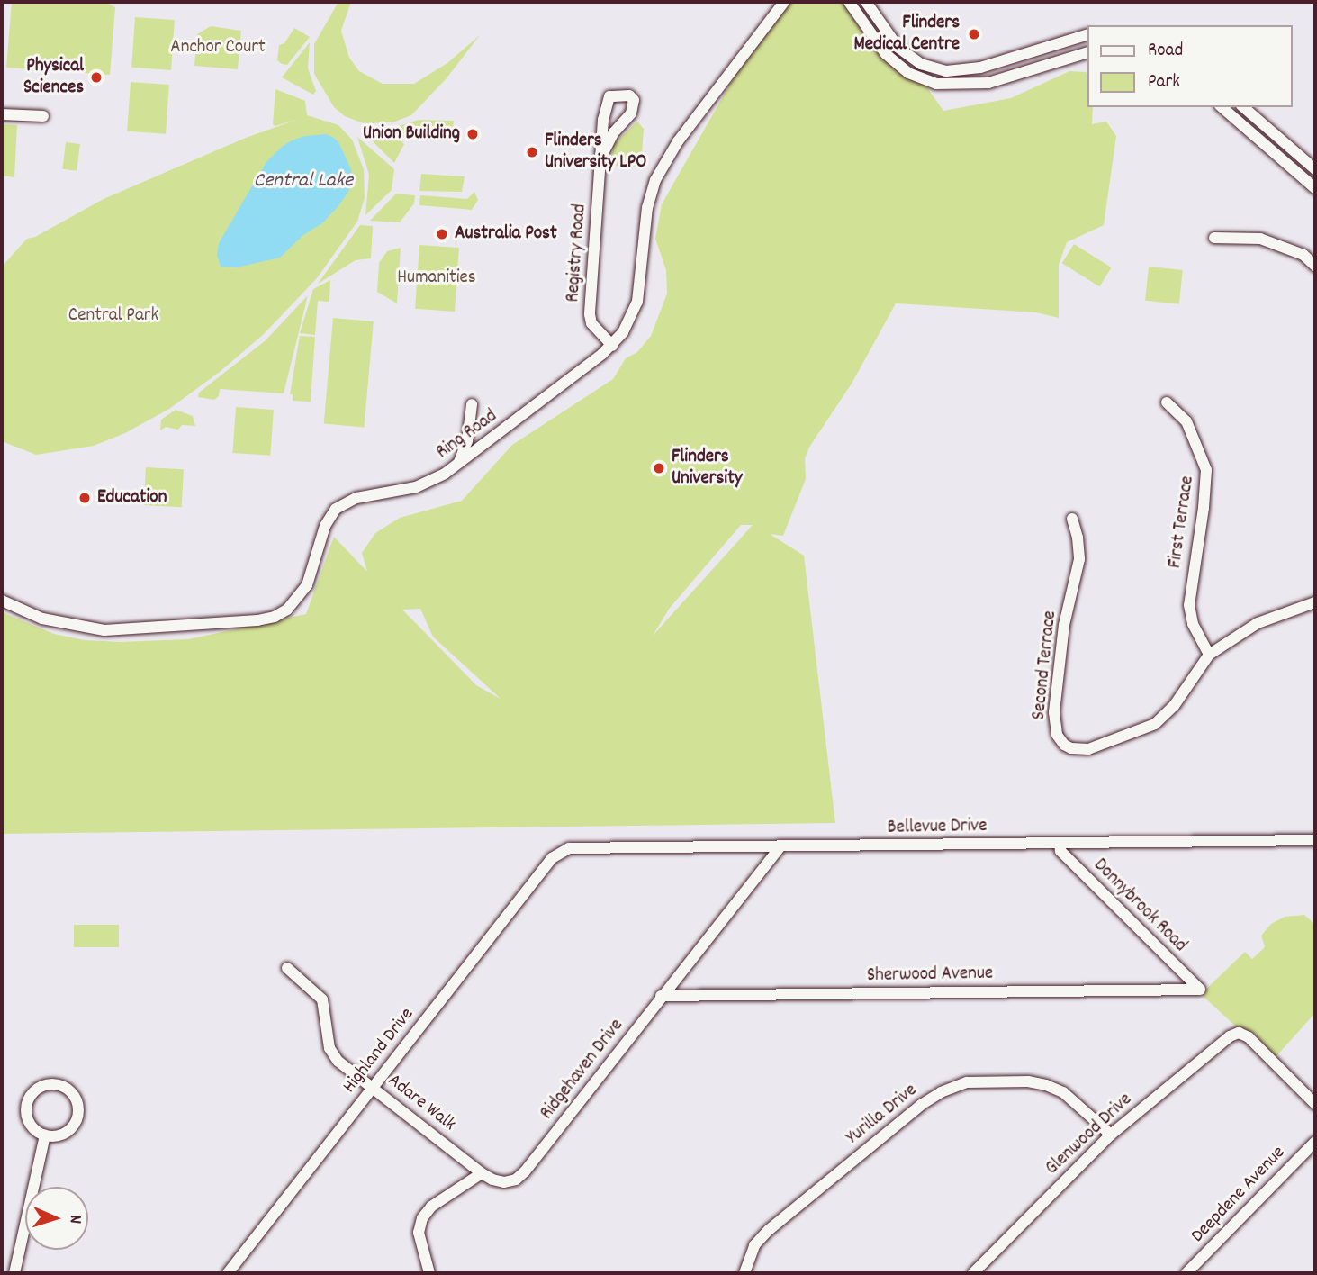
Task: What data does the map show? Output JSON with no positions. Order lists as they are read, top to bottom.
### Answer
{
  "streets": {
    "street": [
      "Registry Road",
      "Ring Road",
      "First Terrace",
      "Second Terrace",
      "Bellevue Drive",
      "Donnybrook Road",
      "Sherwood Avenue",
      "Highland Drive",
      "Ridgehaven Drive",
      "Adare Walk",
      "Yurilla Drive",
      "Glenwood Drive",
      "Deepdene Avenue"
    ]
  },
  "crossings": [
    ["Registry Road", "Ring Road"],
    ["First Terrace", "Second Terrace"],
    ["Bellevue Drive", "Donnybrook Road"],
    ["Bellevue Drive", "Highland Drive"],
    ["Bellevue Drive", "Ridgehaven Drive"],
    ["Donnybrook Road", "Sherwood Avenue"],
    ["Sherwood Avenue", "Ridgehaven Drive"],
    ["Highland Drive", "Adare Walk"],
    ["Ridgehaven Drive", "Adare Walk"],
    ["Yurilla Drive", "Glenwood Drive"]
  ],
  "water": ["Central Lake"],
  "parks": ["Anchor Court", "Humanities", "Central Park"],
  "places": [
    "Flinders Medical Centre",
    "Physical Sciences",
    "Union Building",
    "Flinders University LPO",
    "Australia Post",
    "Flinders University",
    "Education"
  ],
  "legend": ["Road", "Park"],
  "north": "right"
}
